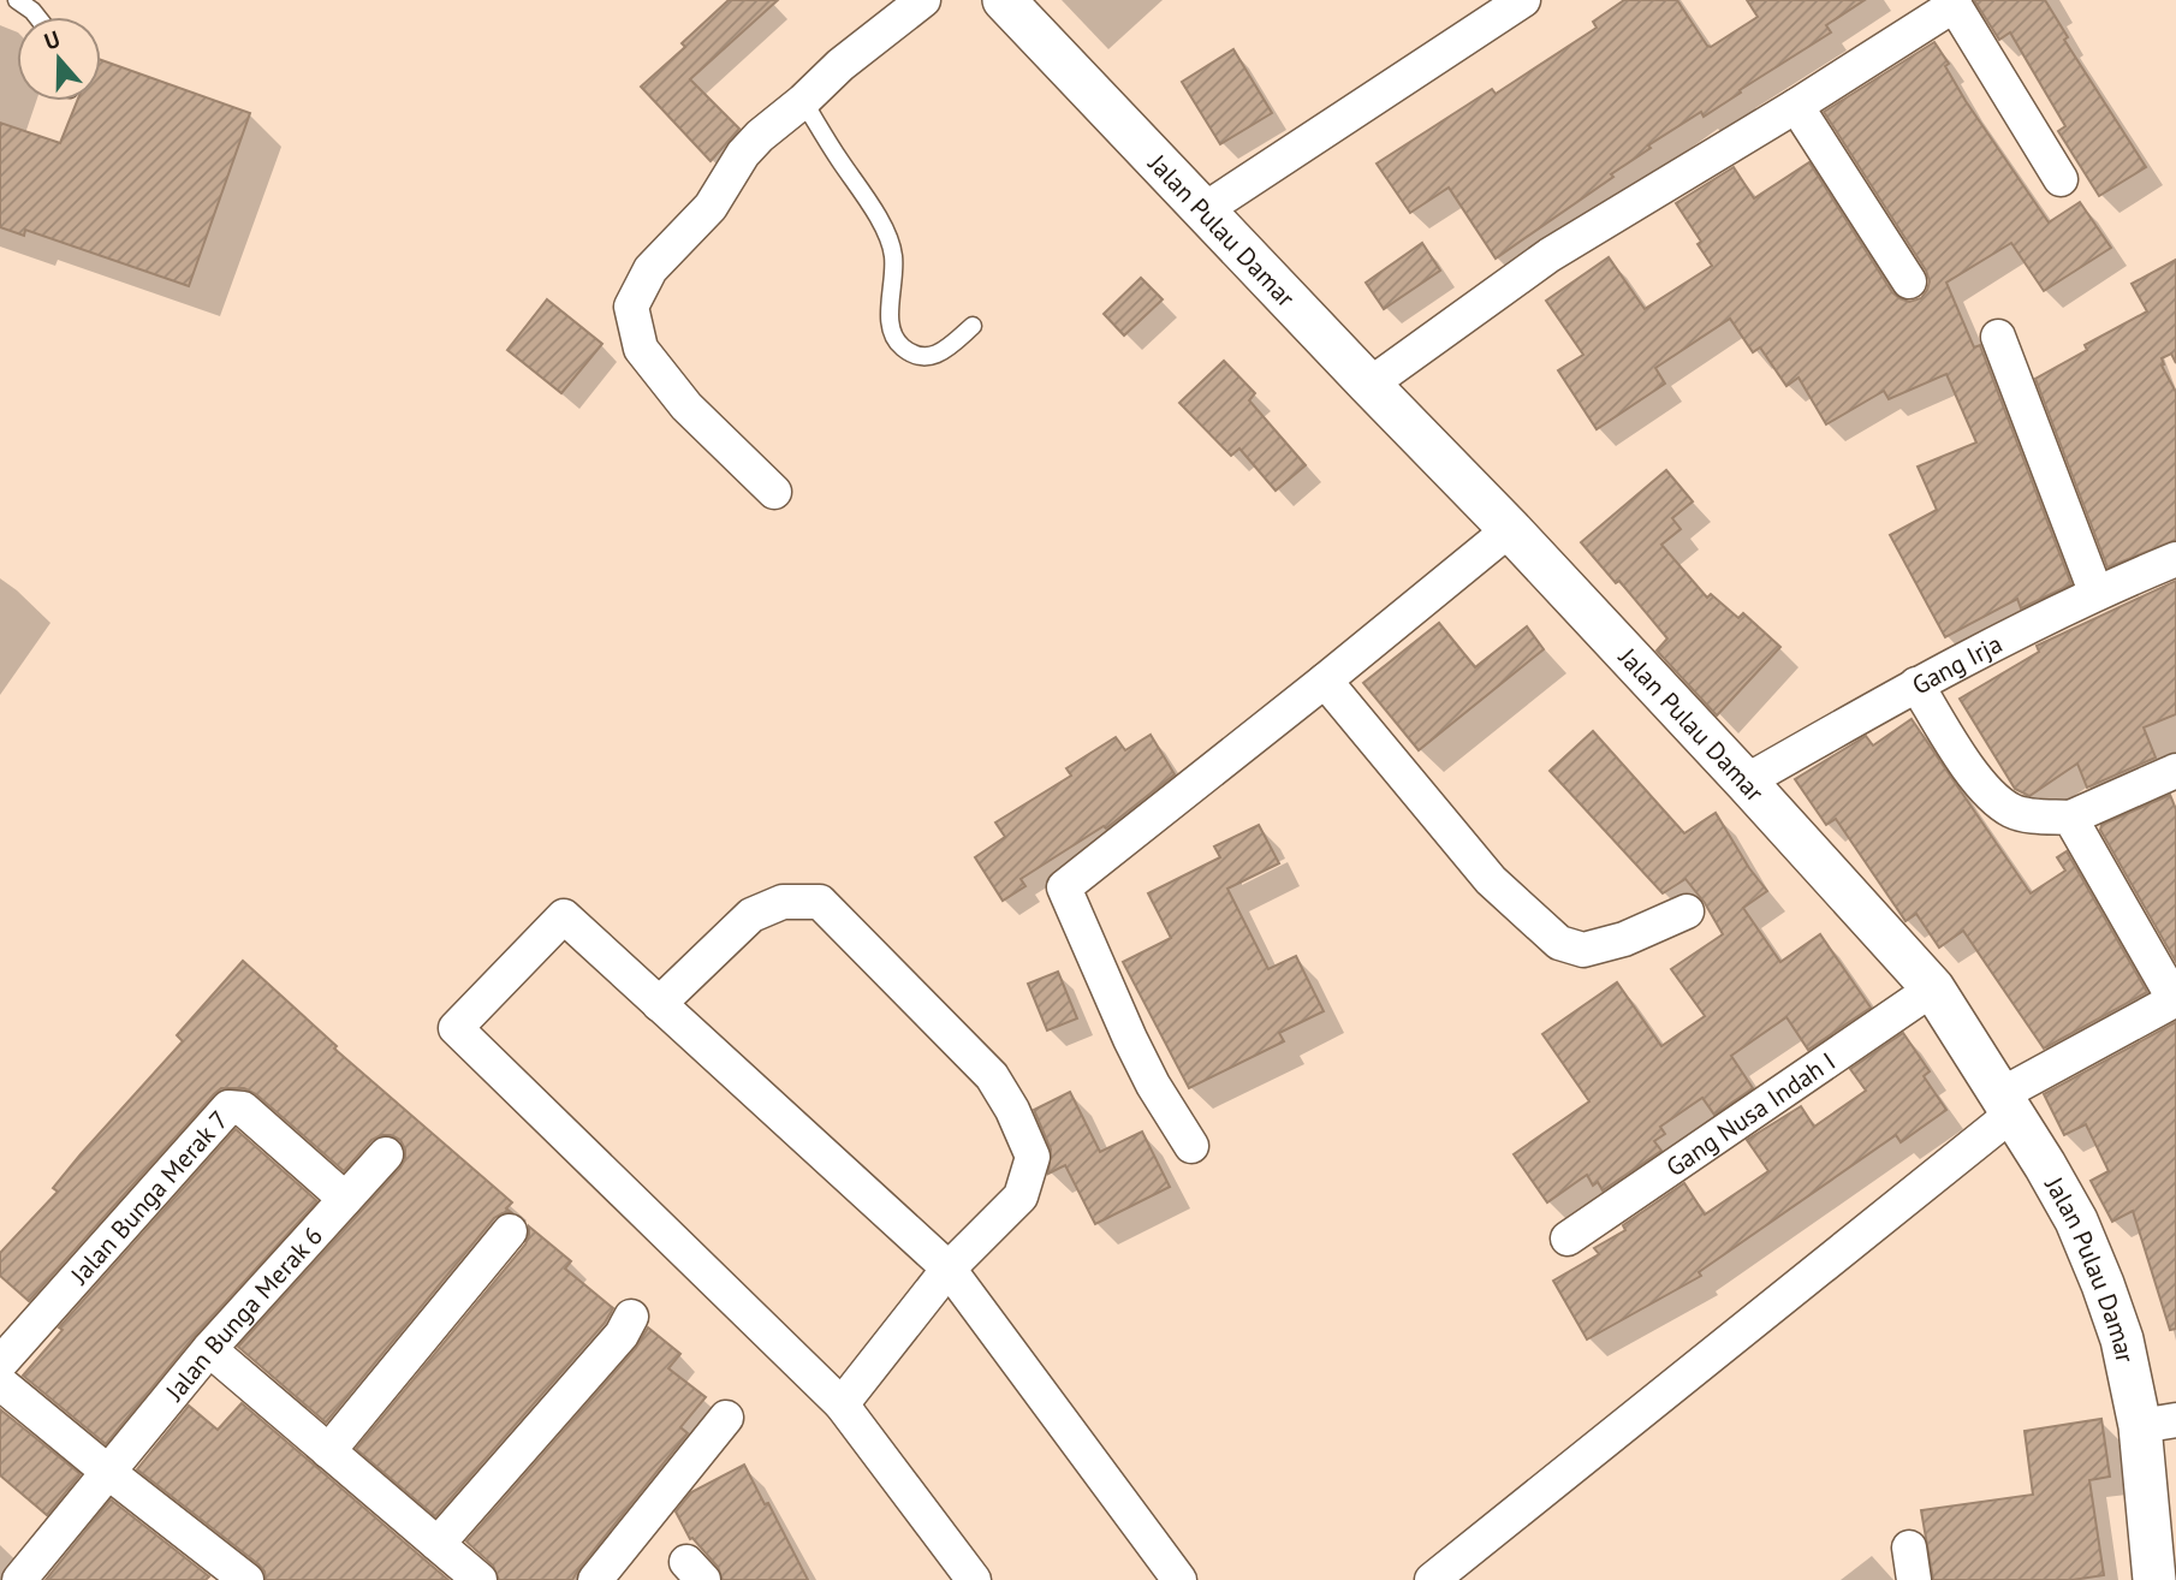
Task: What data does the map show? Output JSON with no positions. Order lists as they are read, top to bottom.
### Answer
{
  "streets": {
    "street": [
      "Jalan Pulau Damar",
      "Gang Irja",
      "Gang Nusa Indah I",
      "Jalan Bunga Merak 7",
      "Jalan Bunga Merak 6"
    ]
  },
  "crossings": [
    ["Jalan Pulau Damar", "Gang Irja"],
    ["Jalan Pulau Damar", "Gang Nusa Indah I"],
    ["Jalan Bunga Merak 7", "Jalan Bunga Merak 6"]
  ],
  "north": "top"
}
